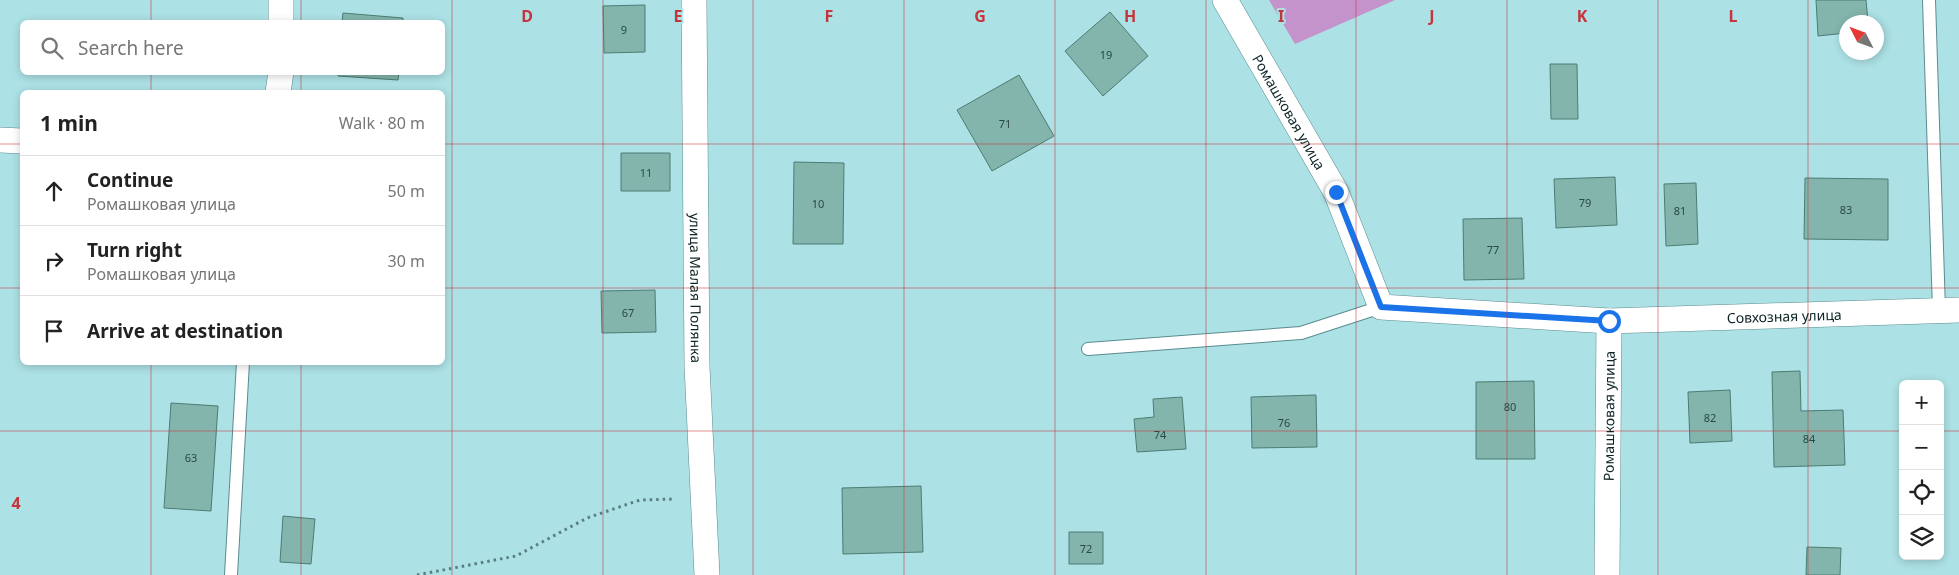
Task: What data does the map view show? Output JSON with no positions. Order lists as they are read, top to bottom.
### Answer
{
  "streets": {
    "street": ["Ромашковая улица", "улица Малая Полянка", "Совхозная улица"]
  },
  "crossings": [
    ["Ромашковая улица", "Совхозная улица"]
  ],
  "house_numbers": [
    "9",
    "19",
    "71",
    "11",
    "79",
    "10",
    "83",
    "81",
    "77",
    "67",
    "80",
    "82",
    "76",
    "74",
    "84",
    "63",
    "72"
  ],
  "north": "top left",
  "page": {
    "search": "Search here",
    "heading": ["1 min", "Walk · 80 m"],
    "list": [
      ["Continue", "Ромашковая улица", "50 m"],
      ["Turn right", "Ромашковая улица", "30 m"],
      "Arrive at destination"
    ],
    "map_buttons": ["+", "−"]
  },
  "grid": {
    "columns": [
      "D",
      "E",
      "F",
      "G",
      "H",
      "I",
      "J",
      "K",
      "L"
    ],
    "rows": ["4"]
  }
}
